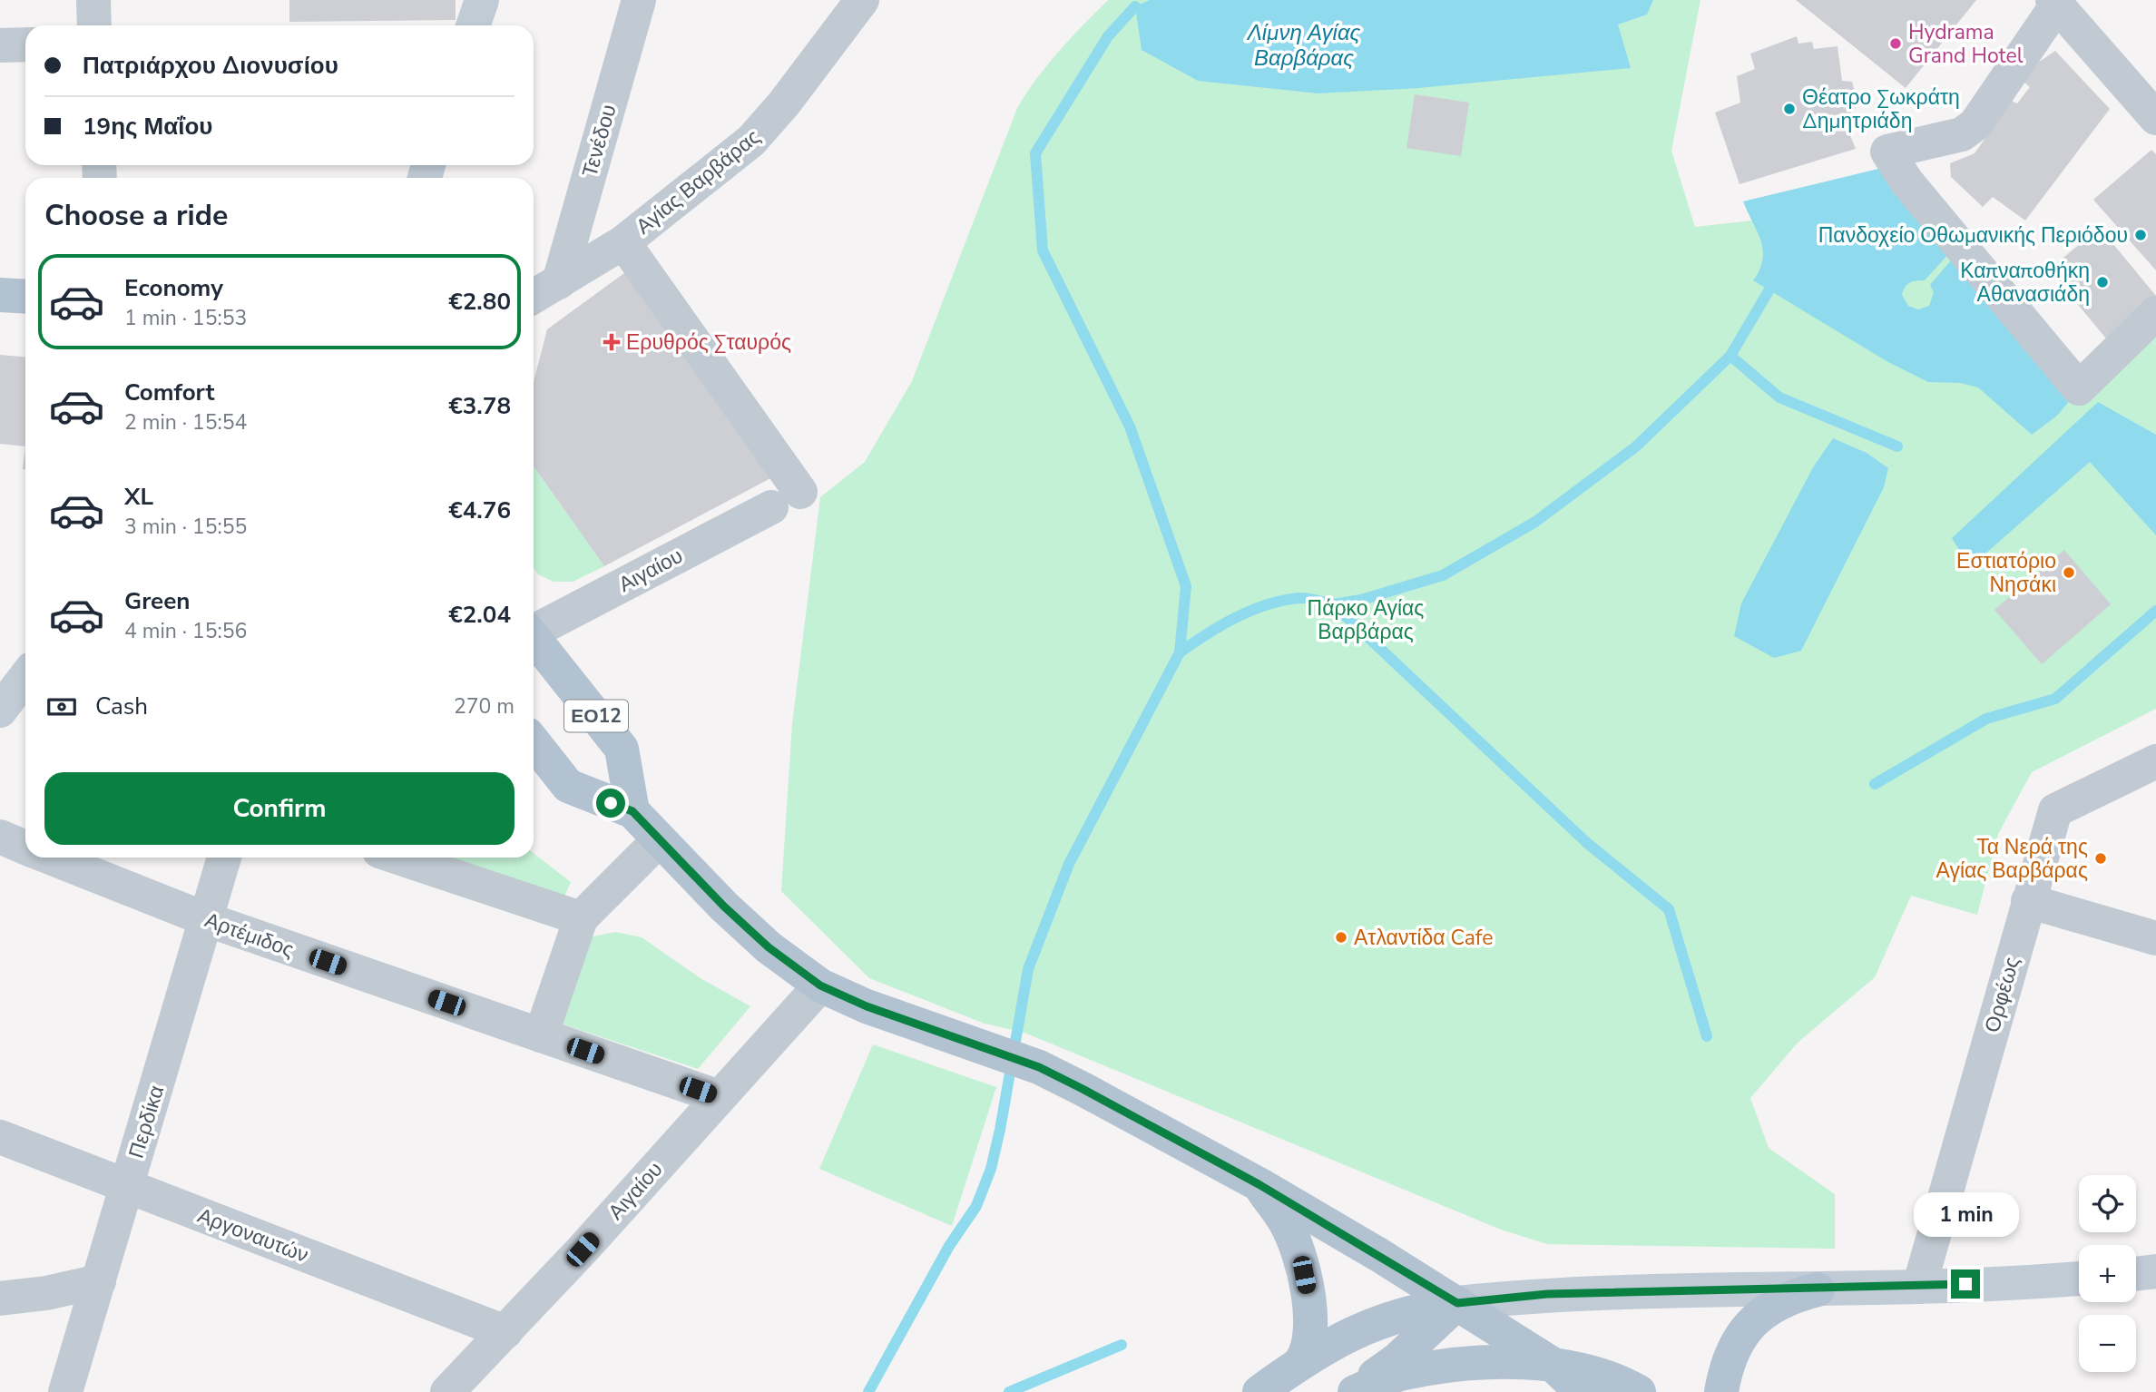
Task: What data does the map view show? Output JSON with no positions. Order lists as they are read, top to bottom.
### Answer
{
  "streets": {
    "main road": ["ΕΟ12"],
    "street": [
      "Τενέδου",
      "Αγίας Βαρβάρας",
      "Αιγαίου",
      "Αρτέμιδος",
      "Ορφέως",
      "Περδίκα",
      "Αργοναυτών"
    ]
  },
  "crossings": [
    ["Τενέδου", "Αγίας Βαρβάρας"],
    ["Αγίας Βαρβάρας", "Αιγαίου"],
    ["Αιγαίου", "ΕΟ12"],
    ["Αιγαίου", "Αρτέμιδος"],
    ["Αιγαίου", "Αργοναυτών"],
    ["Αρτέμιδος", "Περδίκα"],
    ["Περδίκα", "Αργοναυτών"]
  ],
  "water": ["Λίμνη Αγίας Βαρβάρας"],
  "parks": ["Πάρκο Αγίας Βαρβάρας"],
  "places": {
    "other": [
      "Hydrama Grand Hotel",
      "Θέατρο Σωκράτη Δημητριάδη",
      "Πανδοχείο Οθωμανικής Περιόδου",
      "Καπναποθήκη Αθανασιάδη",
      "Εστιατόριο Νησάκι",
      "Τα Νερά της Αγίας Βαρβάρας",
      "Ατλαντίδα Cafe"
    ],
    "health": ["Ερυθρός Σταυρός"]
  },
  "page": {
    "banner": ["Πατριάρχου Διονυσίου", "19ης Μαΐου"],
    "heading": "Choose a ride",
    "list": [
      {
        "name": "Economy",
        "note": "1 min · 15:53",
        "value": "€2.80"
      },
      {
        "name": "Comfort",
        "note": "2 min · 15:54",
        "value": "€3.78"
      },
      {
        "name": "XL",
        "note": "3 min · 15:55",
        "value": "€4.76"
      },
      {
        "name": "Green",
        "note": "4 min · 15:56",
        "value": "€2.04"
      }
    ],
    "pay": ["Cash", "270 m"],
    "buttons": "Confirm",
    "map_buttons": ["+", "−"],
    "bubble": "1 min"
  }
}
